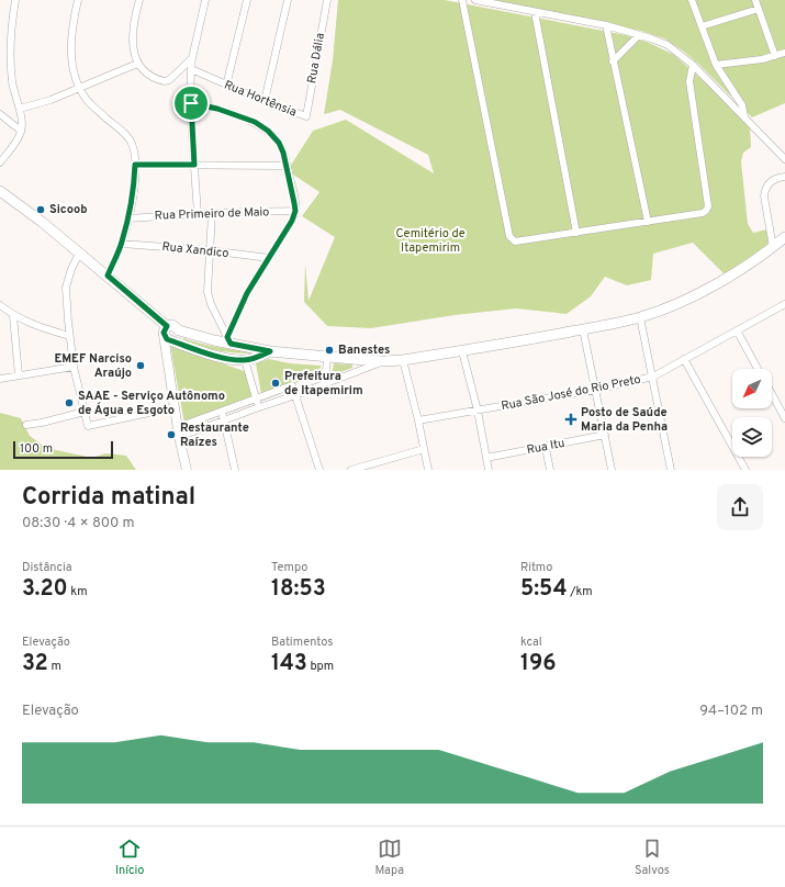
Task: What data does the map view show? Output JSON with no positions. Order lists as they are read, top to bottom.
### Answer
{
  "streets": {
    "street": [
      "Rua Dália",
      "Rua Hortênsia",
      "Rua Primeiro de Maio",
      "Rua Xandico",
      "Rua São José do Rio Preto",
      "Rua Itu"
    ]
  },
  "crossings": [
    ["Rua Dália", "Rua Hortênsia"]
  ],
  "parks": ["Cemitério de Itapemirim"],
  "places": {
    "other": [
      "Sicoob",
      "Banestes",
      "EMEF Narciso Araújo",
      "Prefeitura de Itapemirim",
      "SAAE - Serviço Autônomo de Água e Esgoto",
      "Restaurante Raízes"
    ],
    "health": ["Posto de Saúde Maria da Penha"]
  },
  "scale_bar": "100 m",
  "north": "bottom left",
  "page": {
    "scale": "100 m",
    "heading": ["Corrida matinal", "08:30 · 4 × 800 m"],
    "stats": [
      ["Distância", "3.20 km"],
      ["Tempo", "18:53"],
      ["Ritmo", "5:54 /km"],
      ["Elevação", "32 m"],
      ["Batimentos", "143 bpm"],
      ["kcal", "196"]
    ],
    "chart": ["Elevação", "94–102 m"],
    "tabs": ["Início", "Mapa", "Salvos"]
  }
}
